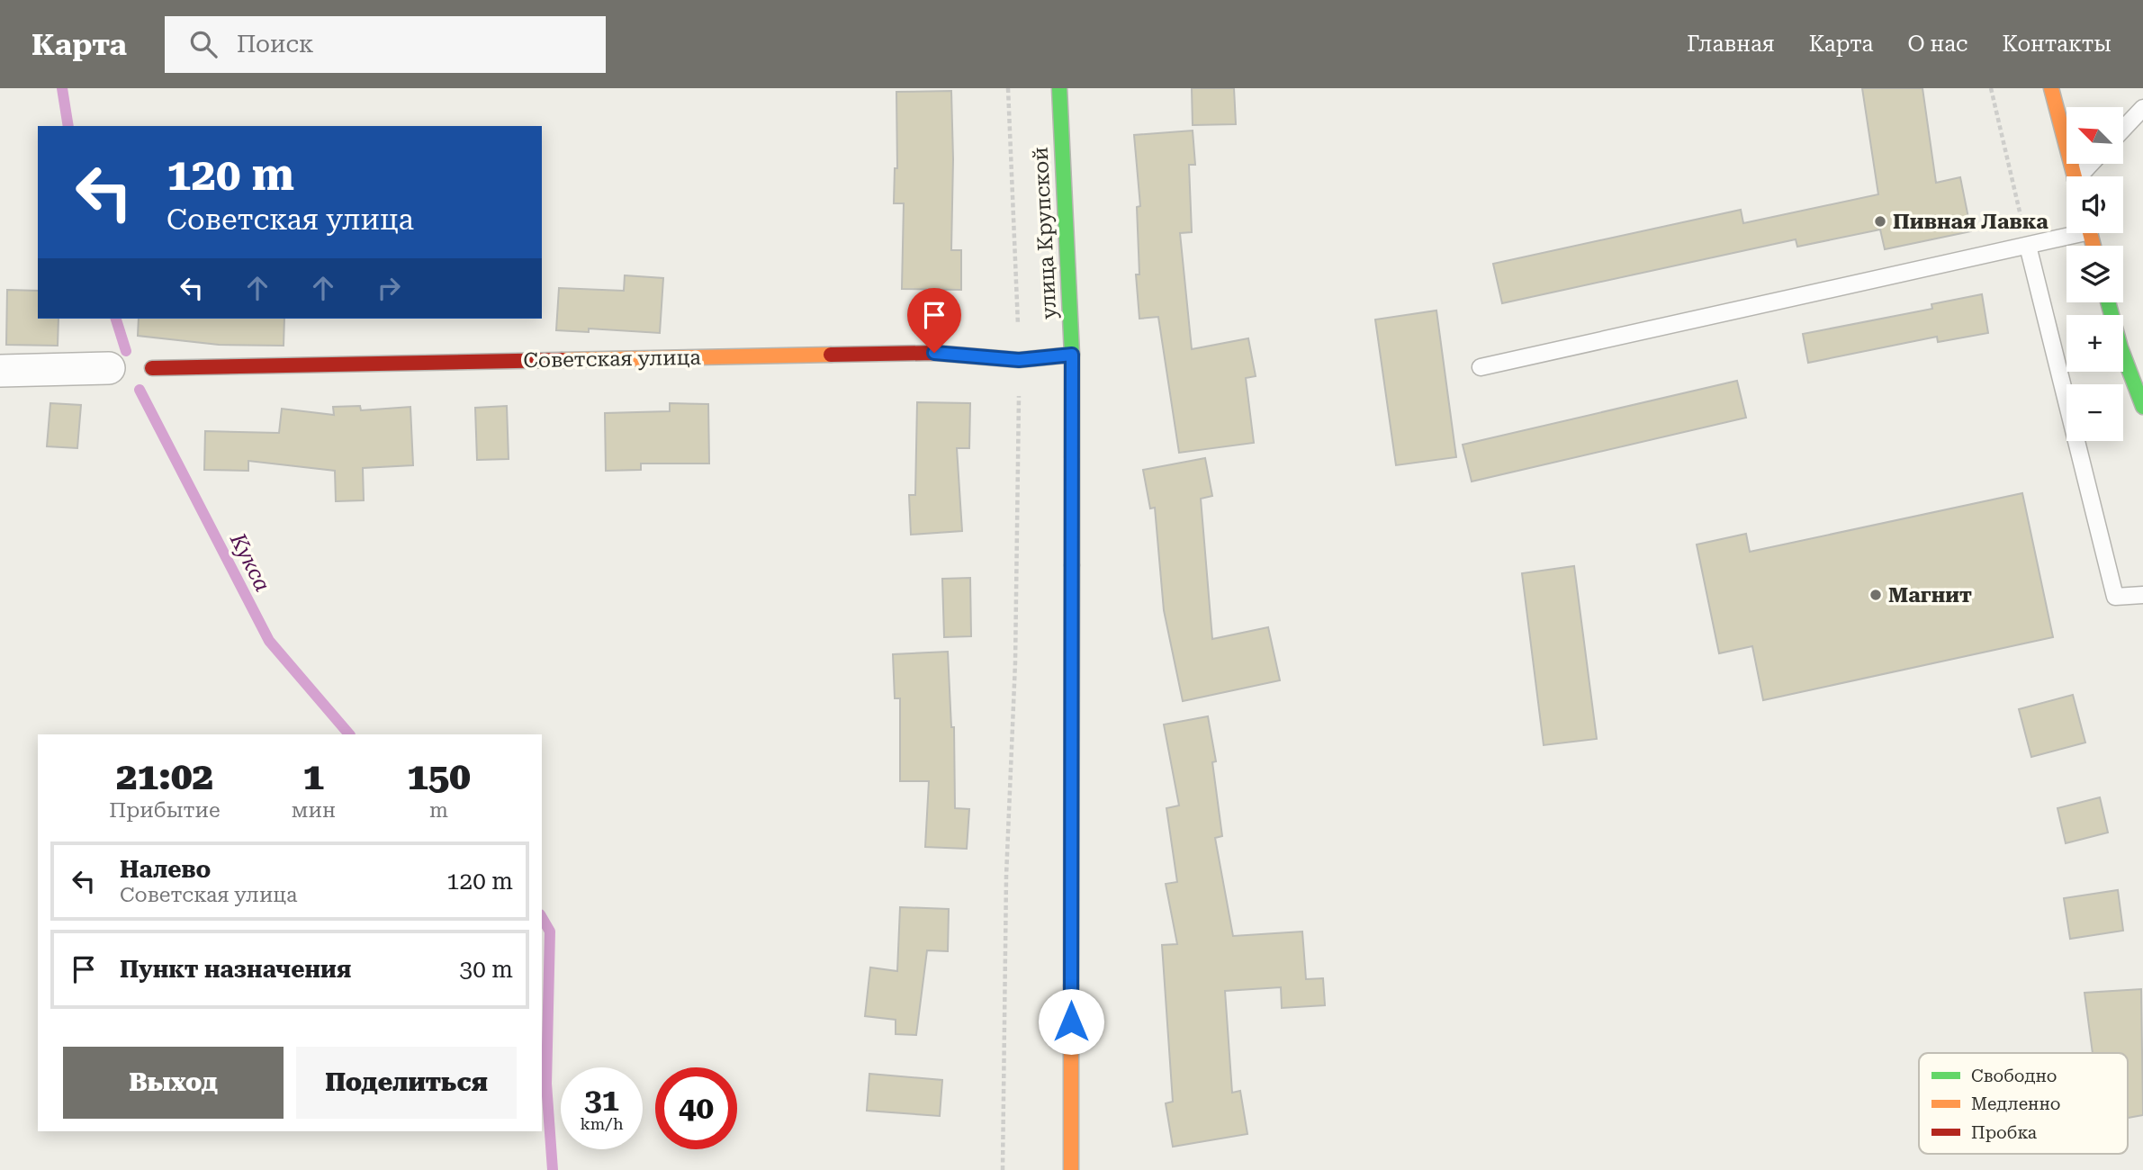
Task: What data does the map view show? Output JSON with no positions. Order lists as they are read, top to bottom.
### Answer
{
  "streets": {
    "street": ["улица Крупской", "Советская улица"]
  },
  "crossings": [
    ["улица Крупской", "Советская улица"]
  ],
  "water": ["Кукса"],
  "places": ["Пивная Лавка", "Магнит"],
  "legend": ["Свободно", "Медленно", "Пробка"],
  "north": "top left",
  "page": {
    "header": "Карта",
    "search": "Поиск",
    "nav": [
      "Главная",
      "Карта",
      "О нас",
      "Контакты"
    ],
    "map_buttons": ["+", "−"],
    "turn": ["120 m", "Советская улица"],
    "eta": [
      "21:02",
      "Прибытие",
      "1",
      "мин",
      "150",
      "m"
    ],
    "list": [
      {
        "name": "Налево",
        "note": "Советская улица",
        "value": "120 m"
      },
      {
        "name": "Пункт назначения",
        "value": "30 m"
      }
    ],
    "buttons": ["Выход", "Поделиться"],
    "speed": "31 km/h",
    "limit": "40"
  }
}
